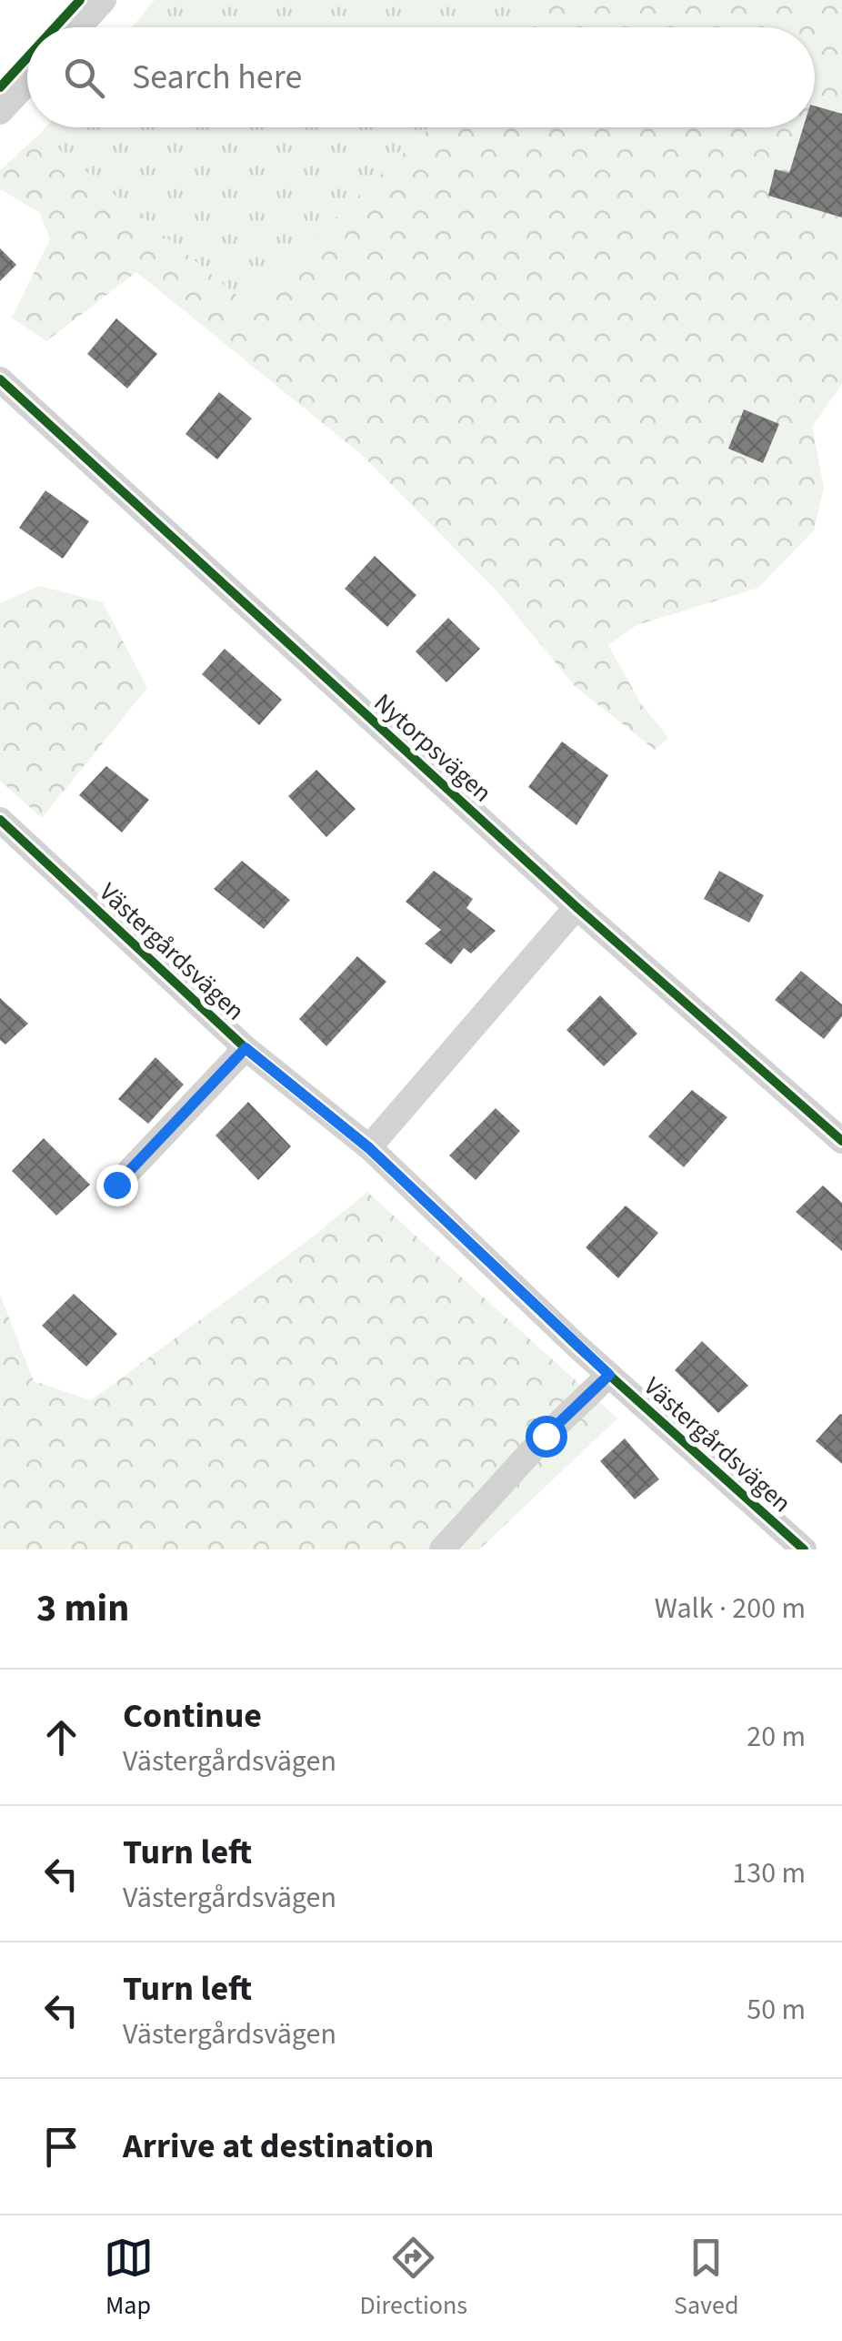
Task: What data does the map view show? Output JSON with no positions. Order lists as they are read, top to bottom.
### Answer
{
  "streets": {
    "street": ["Nytorpsvägen", "Västergårdsvägen"]
  },
  "page": {
    "search": "Search here",
    "heading": ["3 min", "Walk · 200 m"],
    "list": [
      ["Continue", "Västergårdsvägen", "20 m"],
      ["Turn left", "Västergårdsvägen", "130 m"],
      ["Turn left", "Västergårdsvägen", "50 m"],
      "Arrive at destination"
    ],
    "nav": ["Map", "Directions", "Saved"]
  }
}
